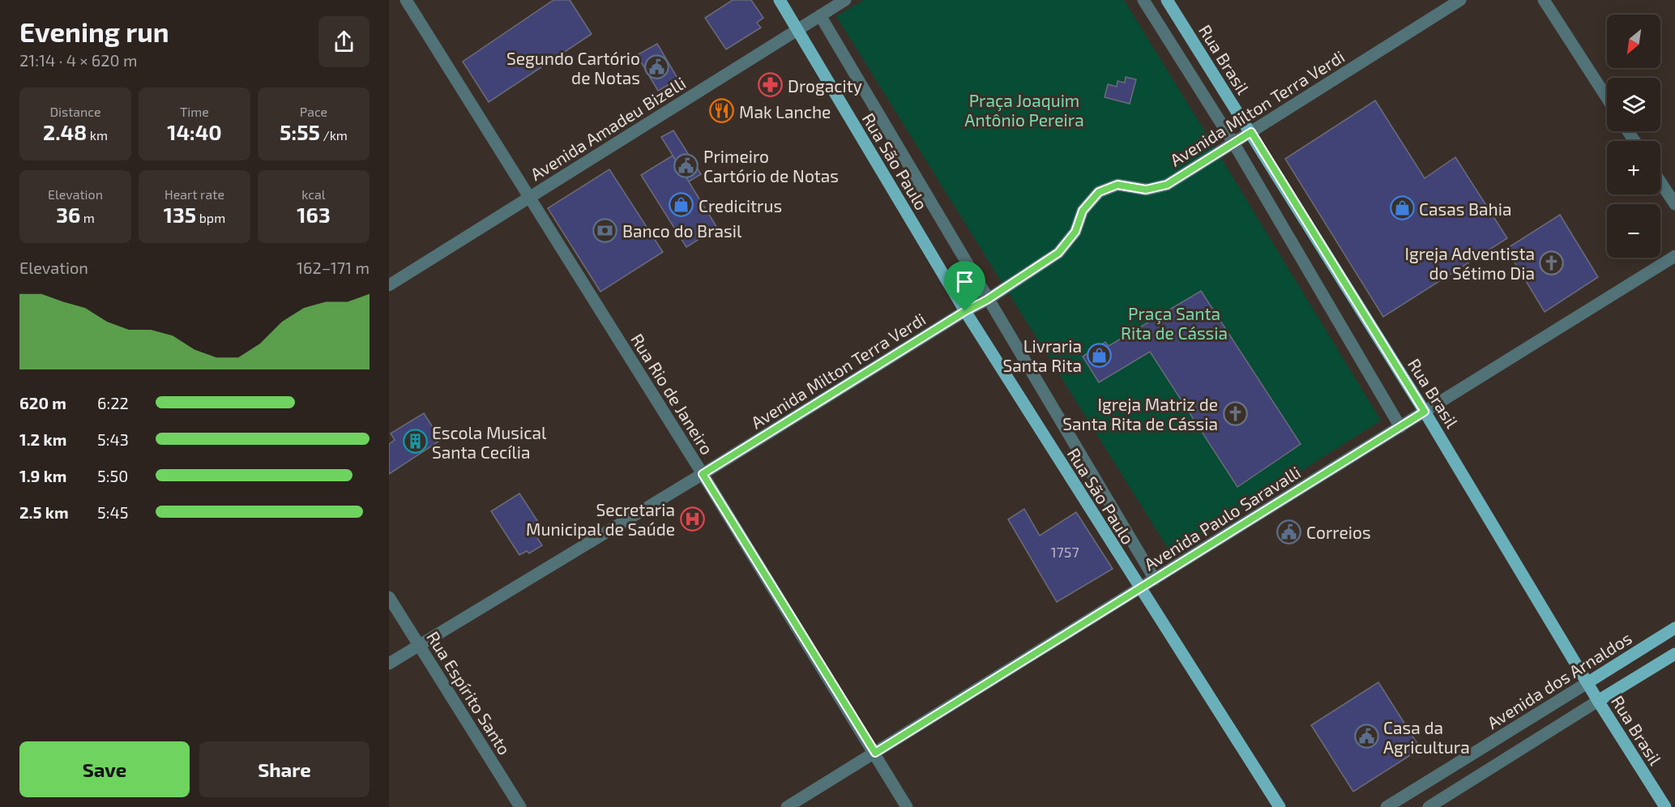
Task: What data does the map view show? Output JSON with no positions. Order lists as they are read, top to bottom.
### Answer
{
  "streets": {
    "main road": ["Rua Brasil", "Rua São Paulo", "Avenida dos Arnaldos"],
    "street": [
      "Avenida Milton Terra Verdi",
      "Avenida Amadeu Bizelli",
      "Rua Rio de Janeiro",
      "Avenida Paulo Saravalli",
      "Rua Espírito Santo"
    ]
  },
  "crossings": [
    ["Rua Brasil", "Avenida Milton Terra Verdi"],
    ["Rua Brasil", "Avenida Paulo Saravalli"],
    ["Rua Brasil", "Avenida dos Arnaldos"],
    ["Avenida Milton Terra Verdi", "Rua São Paulo"],
    ["Avenida Milton Terra Verdi", "Rua Rio de Janeiro"],
    ["Avenida Milton Terra Verdi", "Rua Espírito Santo"],
    ["Avenida Amadeu Bizelli", "Rua São Paulo"],
    ["Avenida Amadeu Bizelli", "Rua Rio de Janeiro"],
    ["Rua São Paulo", "Avenida Paulo Saravalli"],
    ["Rua Rio de Janeiro", "Avenida Paulo Saravalli"]
  ],
  "parks": ["Praça Joaquim Antônio Pereira", "Praça Santa Rita de Cássia"],
  "places": {
    "public building": [
      "Segundo Cartório de Notas",
      "Primeiro Cartório de Notas",
      "Correios",
      "Casa da Agricultura"
    ],
    "pharmacy": ["Drogacity"],
    "restaurant": ["Mak Lanche"],
    "shop": ["Credicitrus", "Casas Bahia", "Livraria Santa Rita"],
    "bank": ["Banco do Brasil"],
    "church": ["Igreja Adventista do Sétimo Dia", "Igreja Matriz de Santa Rita de Cássia"],
    "building": ["Escola Musical Santa Cecília"],
    "hospital": ["Secretaria Municipal de Saúde"]
  },
  "house_numbers": ["1757"],
  "north": "bottom left",
  "page": {
    "heading": ["Evening run", "21:14 · 4 × 620 m"],
    "map_buttons": ["+", "−"],
    "stats": [
      ["Distance", "2.48 km"],
      ["Time", "14:40"],
      ["Pace", "5:55 /km"],
      ["Elevation", "36 m"],
      ["Heart rate", "135 bpm"],
      ["kcal", "163"]
    ],
    "chart": ["Elevation", "162–171 m"],
    "list": [
      {
        "name": "620 m",
        "note": "6:22"
      },
      {
        "name": "1.2 km",
        "note": "5:43"
      },
      {
        "name": "1.9 km",
        "note": "5:50"
      },
      {
        "name": "2.5 km",
        "note": "5:45"
      }
    ],
    "buttons": ["Save", "Share"]
  }
}
